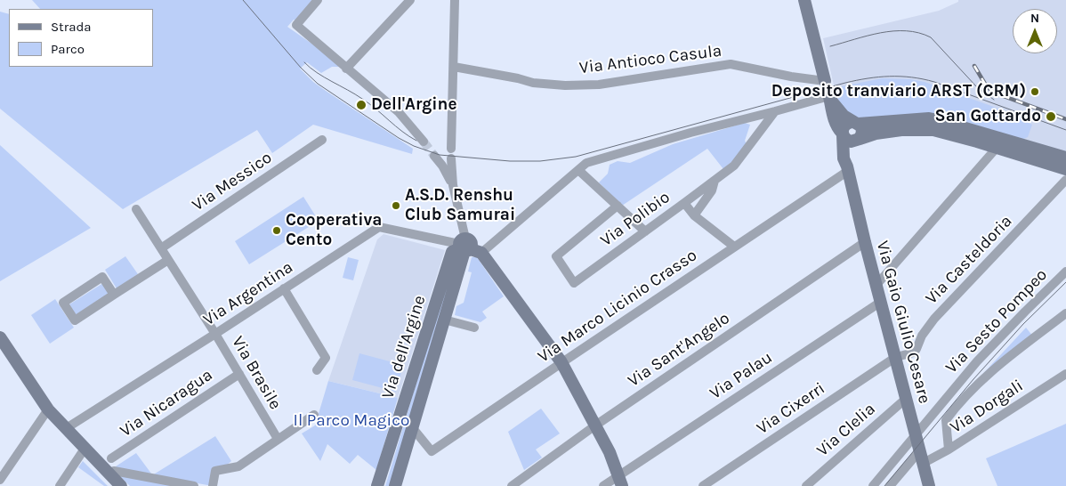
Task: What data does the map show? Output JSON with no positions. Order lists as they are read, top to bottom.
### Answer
{
  "streets": {
    "street": [
      "Via Antioco Casula",
      "Via Messico",
      "Via Polibio",
      "Via Casteldoria",
      "Via Argentina",
      "Via Marco Licinio Crasso",
      "Via Sesto Pompeo",
      "Via Gaio Giulio Cesare",
      "Via dell'Argine",
      "Via Sant'Angelo",
      "Via Brasile",
      "Via Palau",
      "Via Nicaragua",
      "Via Dorgali",
      "Via Cixerri",
      "Via Clelia"
    ]
  },
  "crossings": [
    ["Via Antioco Casula", "Via Gaio Giulio Cesare"],
    ["Via Messico", "Via Brasile"],
    ["Via Casteldoria", "Via Gaio Giulio Cesare"],
    ["Via Casteldoria", "Via Cixerri"],
    ["Via Argentina", "Via dell'Argine"],
    ["Via Argentina", "Via Brasile"],
    ["Via Marco Licinio Crasso", "Via Gaio Giulio Cesare"],
    ["Via Marco Licinio Crasso", "Via dell'Argine"],
    ["Via Sesto Pompeo", "Via Gaio Giulio Cesare"],
    ["Via Gaio Giulio Cesare", "Via Sant'Angelo"],
    ["Via Gaio Giulio Cesare", "Via Palau"],
    ["Via Gaio Giulio Cesare", "Via Dorgali"],
    ["Via Gaio Giulio Cesare", "Via Cixerri"],
    ["Via Gaio Giulio Cesare", "Via Clelia"],
    ["Via Brasile", "Via Nicaragua"]
  ],
  "parks": ["Il Parco Magico"],
  "places": [
    "Deposito tranviario ARST (CRM)",
    "Dell'Argine",
    "San Gottardo",
    "A.S.D. Renshu Club Samurai",
    "Cooperativa Cento"
  ],
  "legend": ["Strada", "Parco"],
  "north": "top"
}
